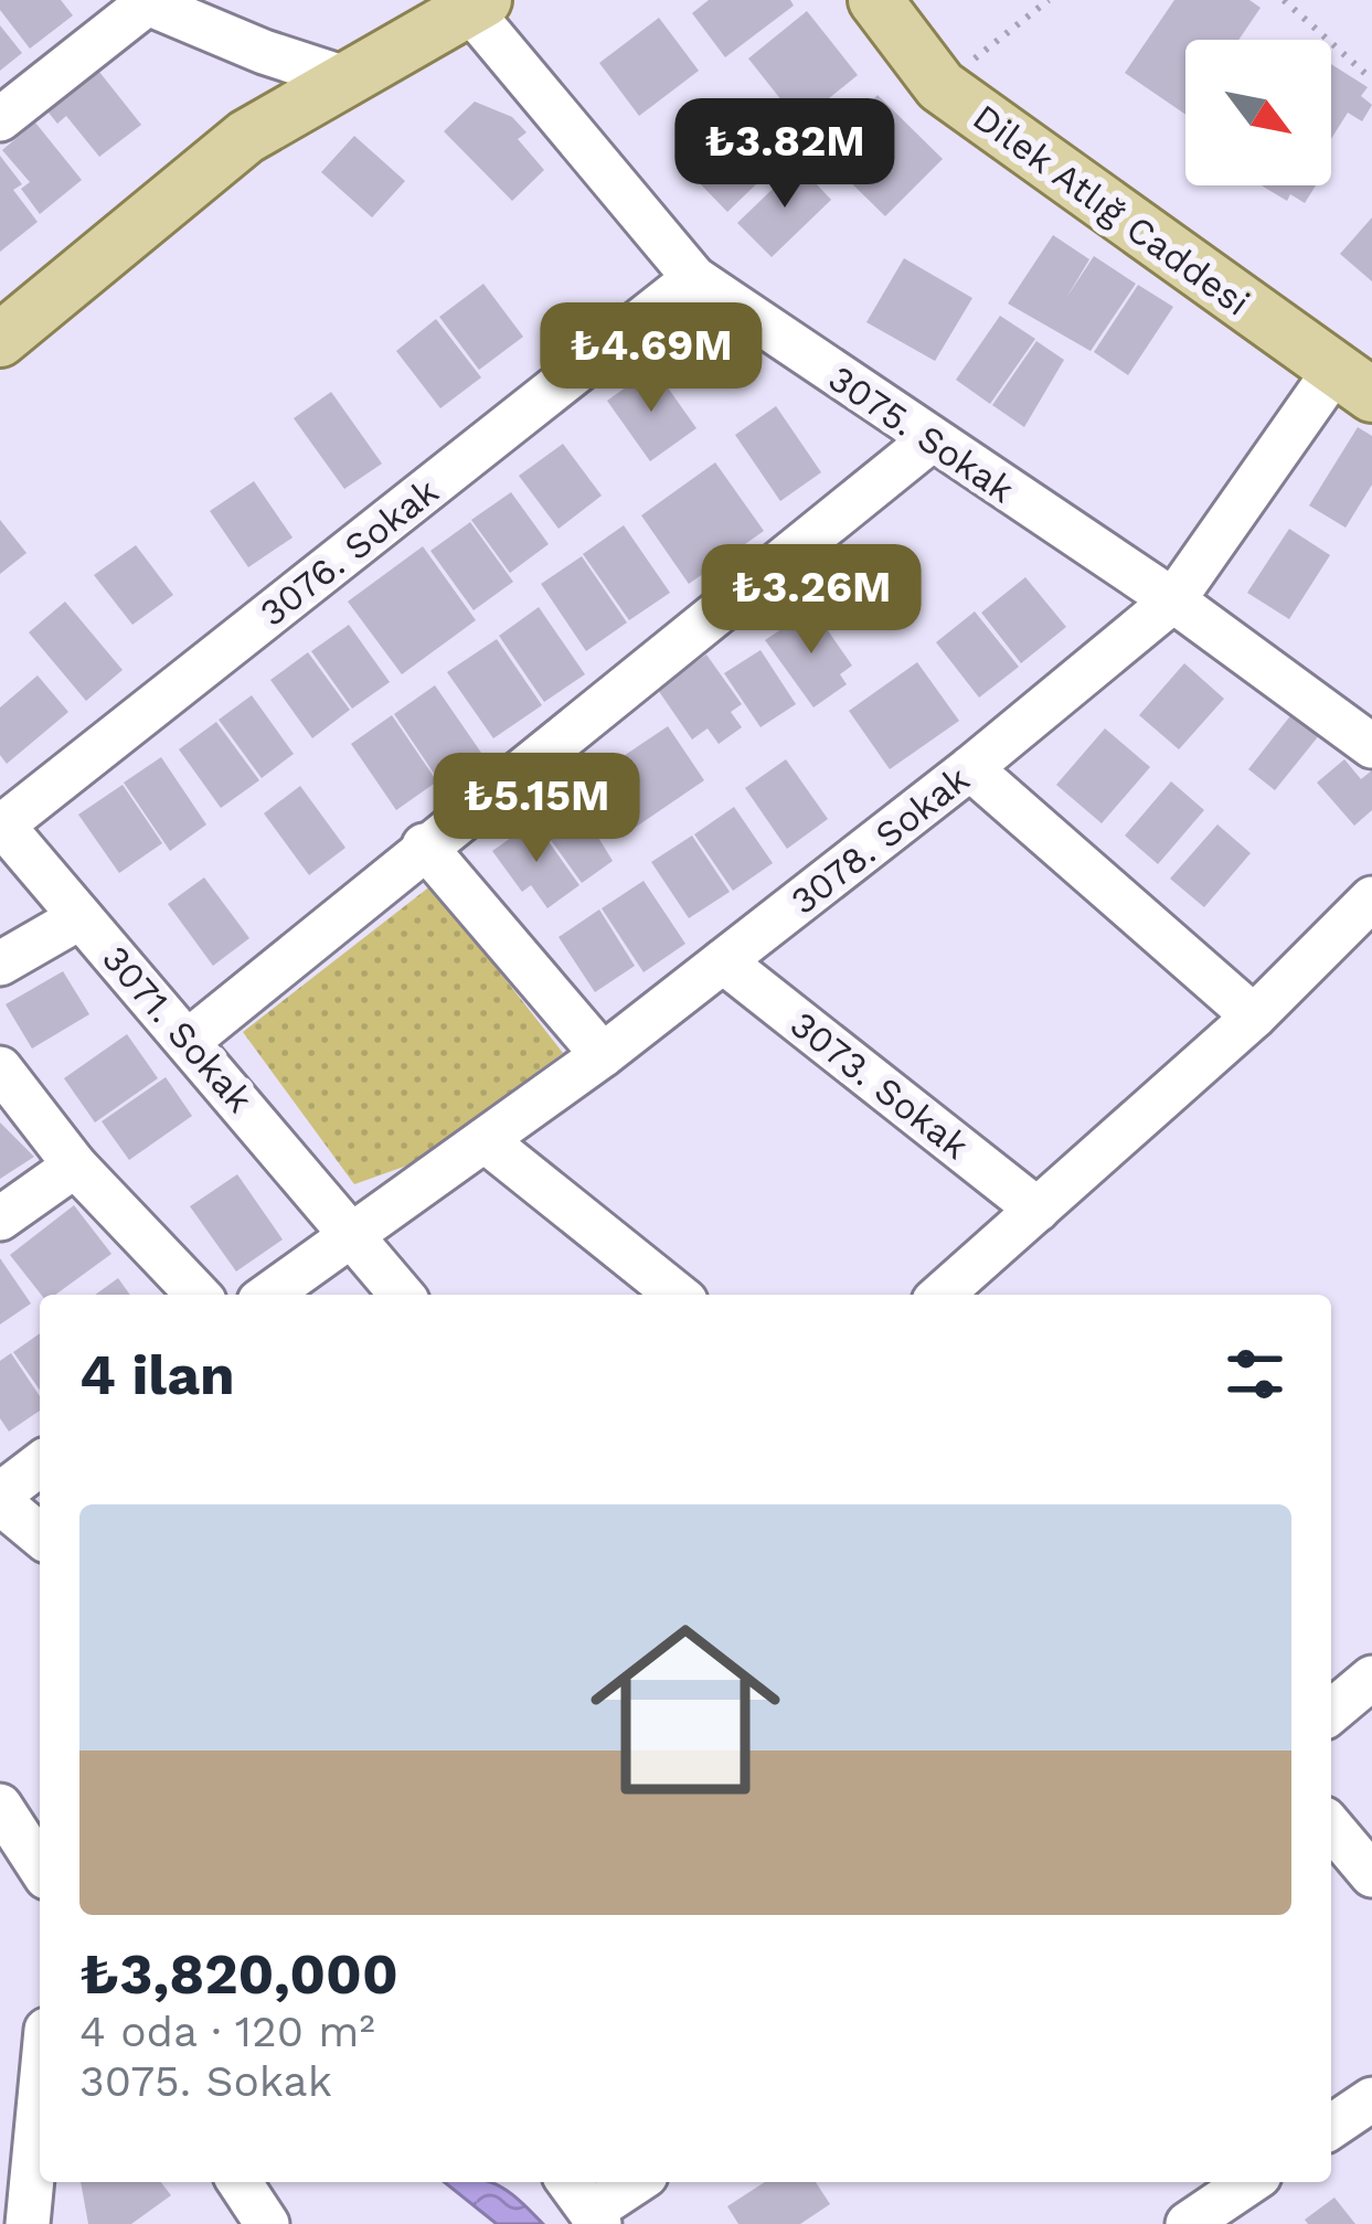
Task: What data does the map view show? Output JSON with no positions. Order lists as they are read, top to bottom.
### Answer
{
  "streets": {
    "main road": ["Dilek Atlığ Caddesi"],
    "street": [
      "3075. Sokak",
      "3076. Sokak",
      "3078. Sokak",
      "3071. Sokak",
      "3073. Sokak"
    ]
  },
  "crossings": [
    ["Dilek Atlığ Caddesi", "3078. Sokak"],
    ["3075. Sokak", "3076. Sokak"],
    ["3075. Sokak", "3078. Sokak"],
    ["3076. Sokak", "3071. Sokak"],
    ["3078. Sokak", "3071. Sokak"],
    ["3078. Sokak", "3073. Sokak"]
  ],
  "north": "bottom right",
  "page": {
    "price": [
      "₺3.82M",
      "₺4.69M",
      "₺3.26M",
      "₺5.15M"
    ],
    "heading": "4 ilan",
    "list": [
      {
        "name": "₺3,820,000",
        "note": "4 oda · 120 m² · 3075. Sokak"
      }
    ]
  }
}
